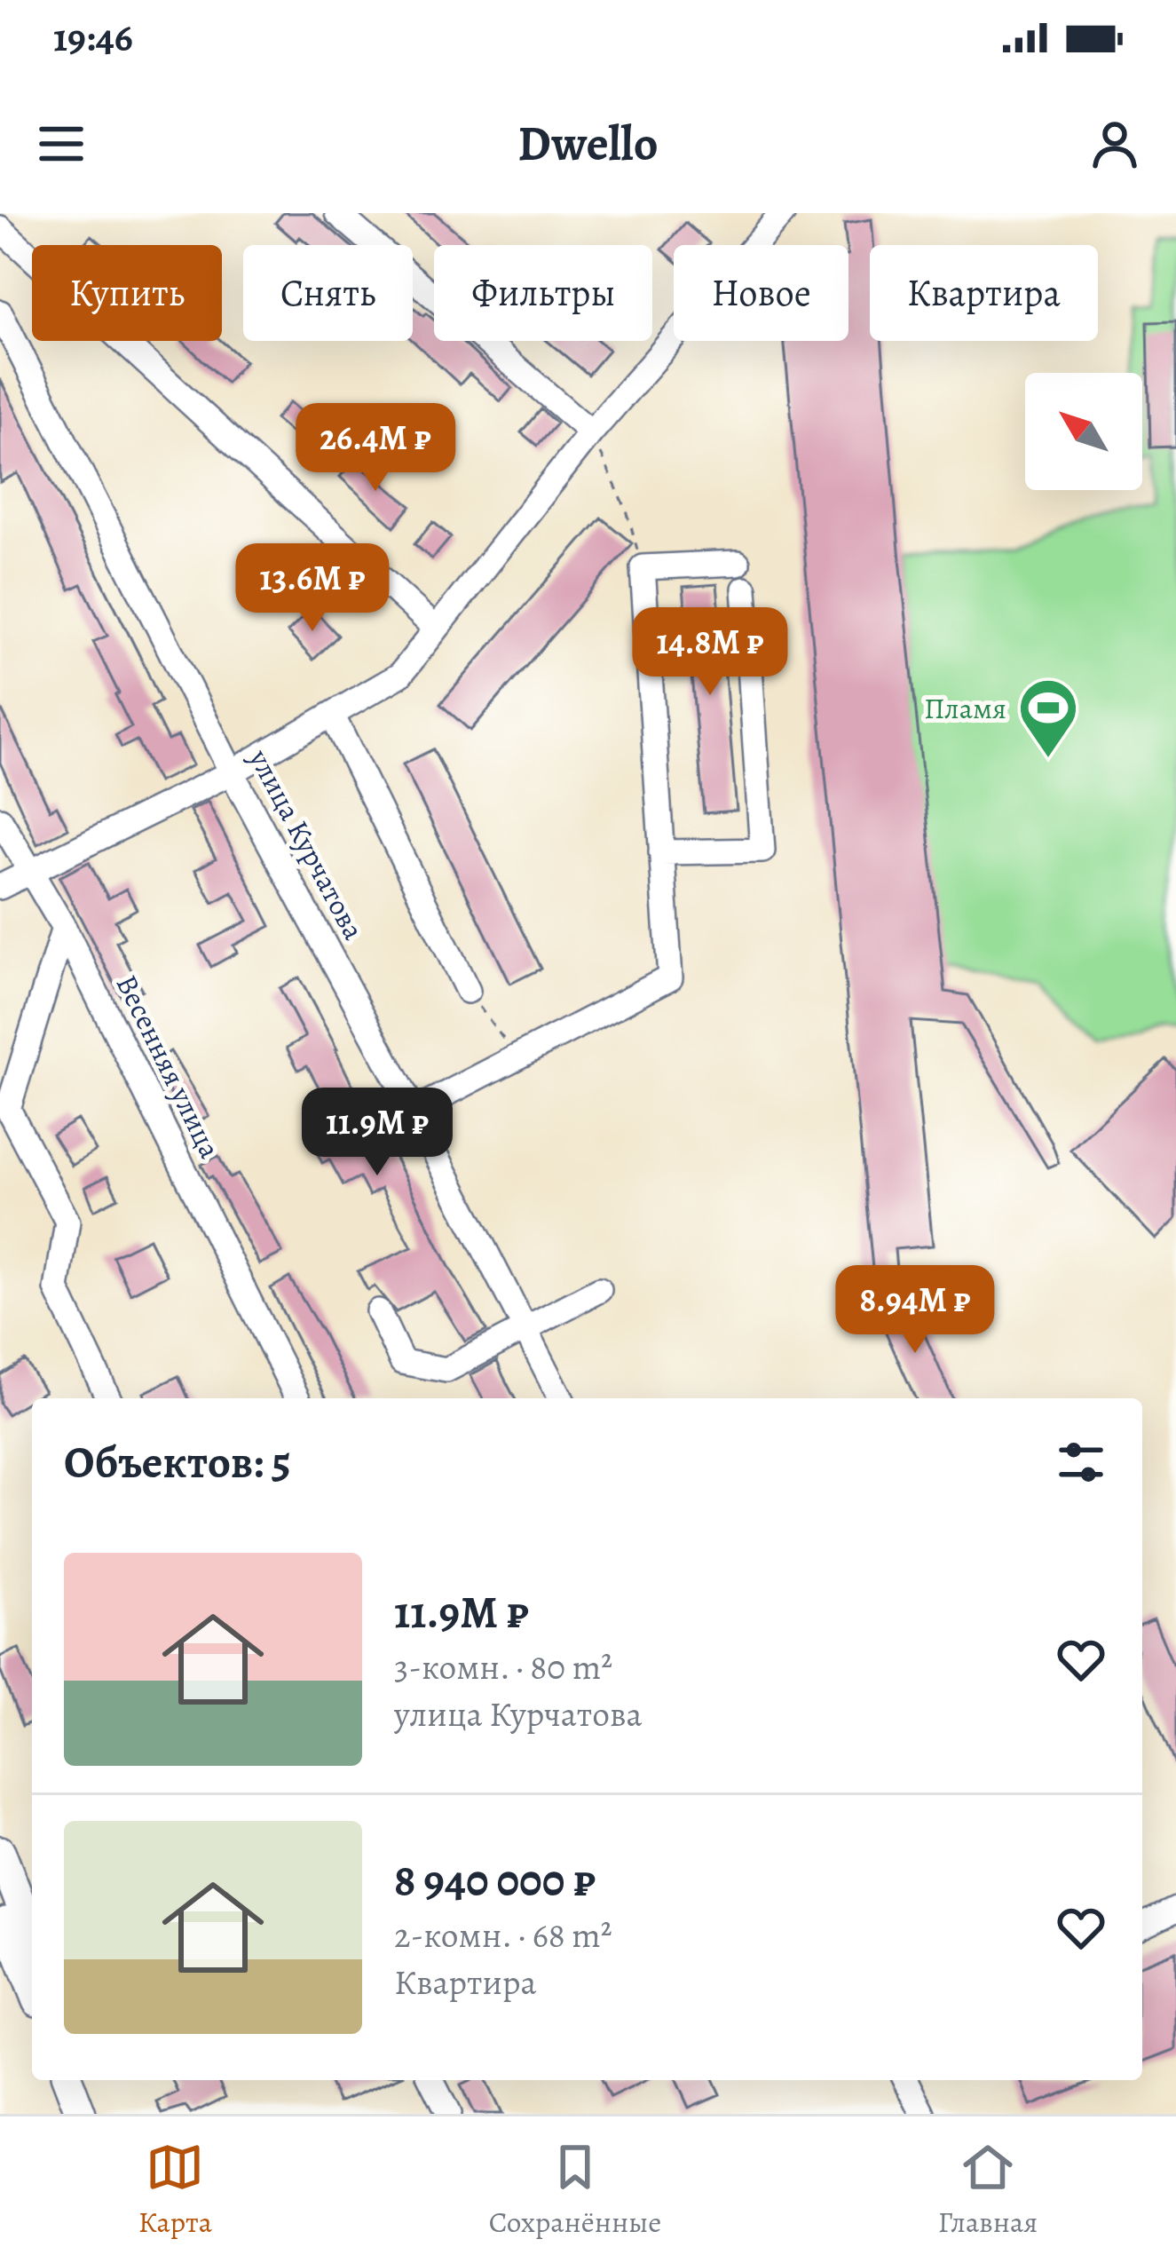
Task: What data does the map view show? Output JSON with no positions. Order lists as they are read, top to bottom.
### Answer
{
  "streets": {
    "street": ["улица Курчатова", "Весенняя улица"]
  },
  "places": {
    "sports": ["Пламя"]
  },
  "north": "top left",
  "page": {
    "status": "19:46",
    "header": "Dwello",
    "chip": [
      "Купить",
      "Снять",
      "Фильтры",
      "Новое",
      "Квартира"
    ],
    "price": [
      "26.4M ₽",
      "13.6M ₽",
      "14.8M ₽",
      "11.9M ₽",
      "8.94M ₽"
    ],
    "heading": "Объектов: 5",
    "list": [
      {
        "name": "11.9M ₽",
        "note": "3-комн. · 80 m² · улица Курчатова"
      },
      {
        "name": "8 940 000 ₽",
        "note": "2-комн. · 68 m² · Квартира"
      }
    ],
    "tabs": ["Карта", "Сохранённые", "Главная"]
  }
}
